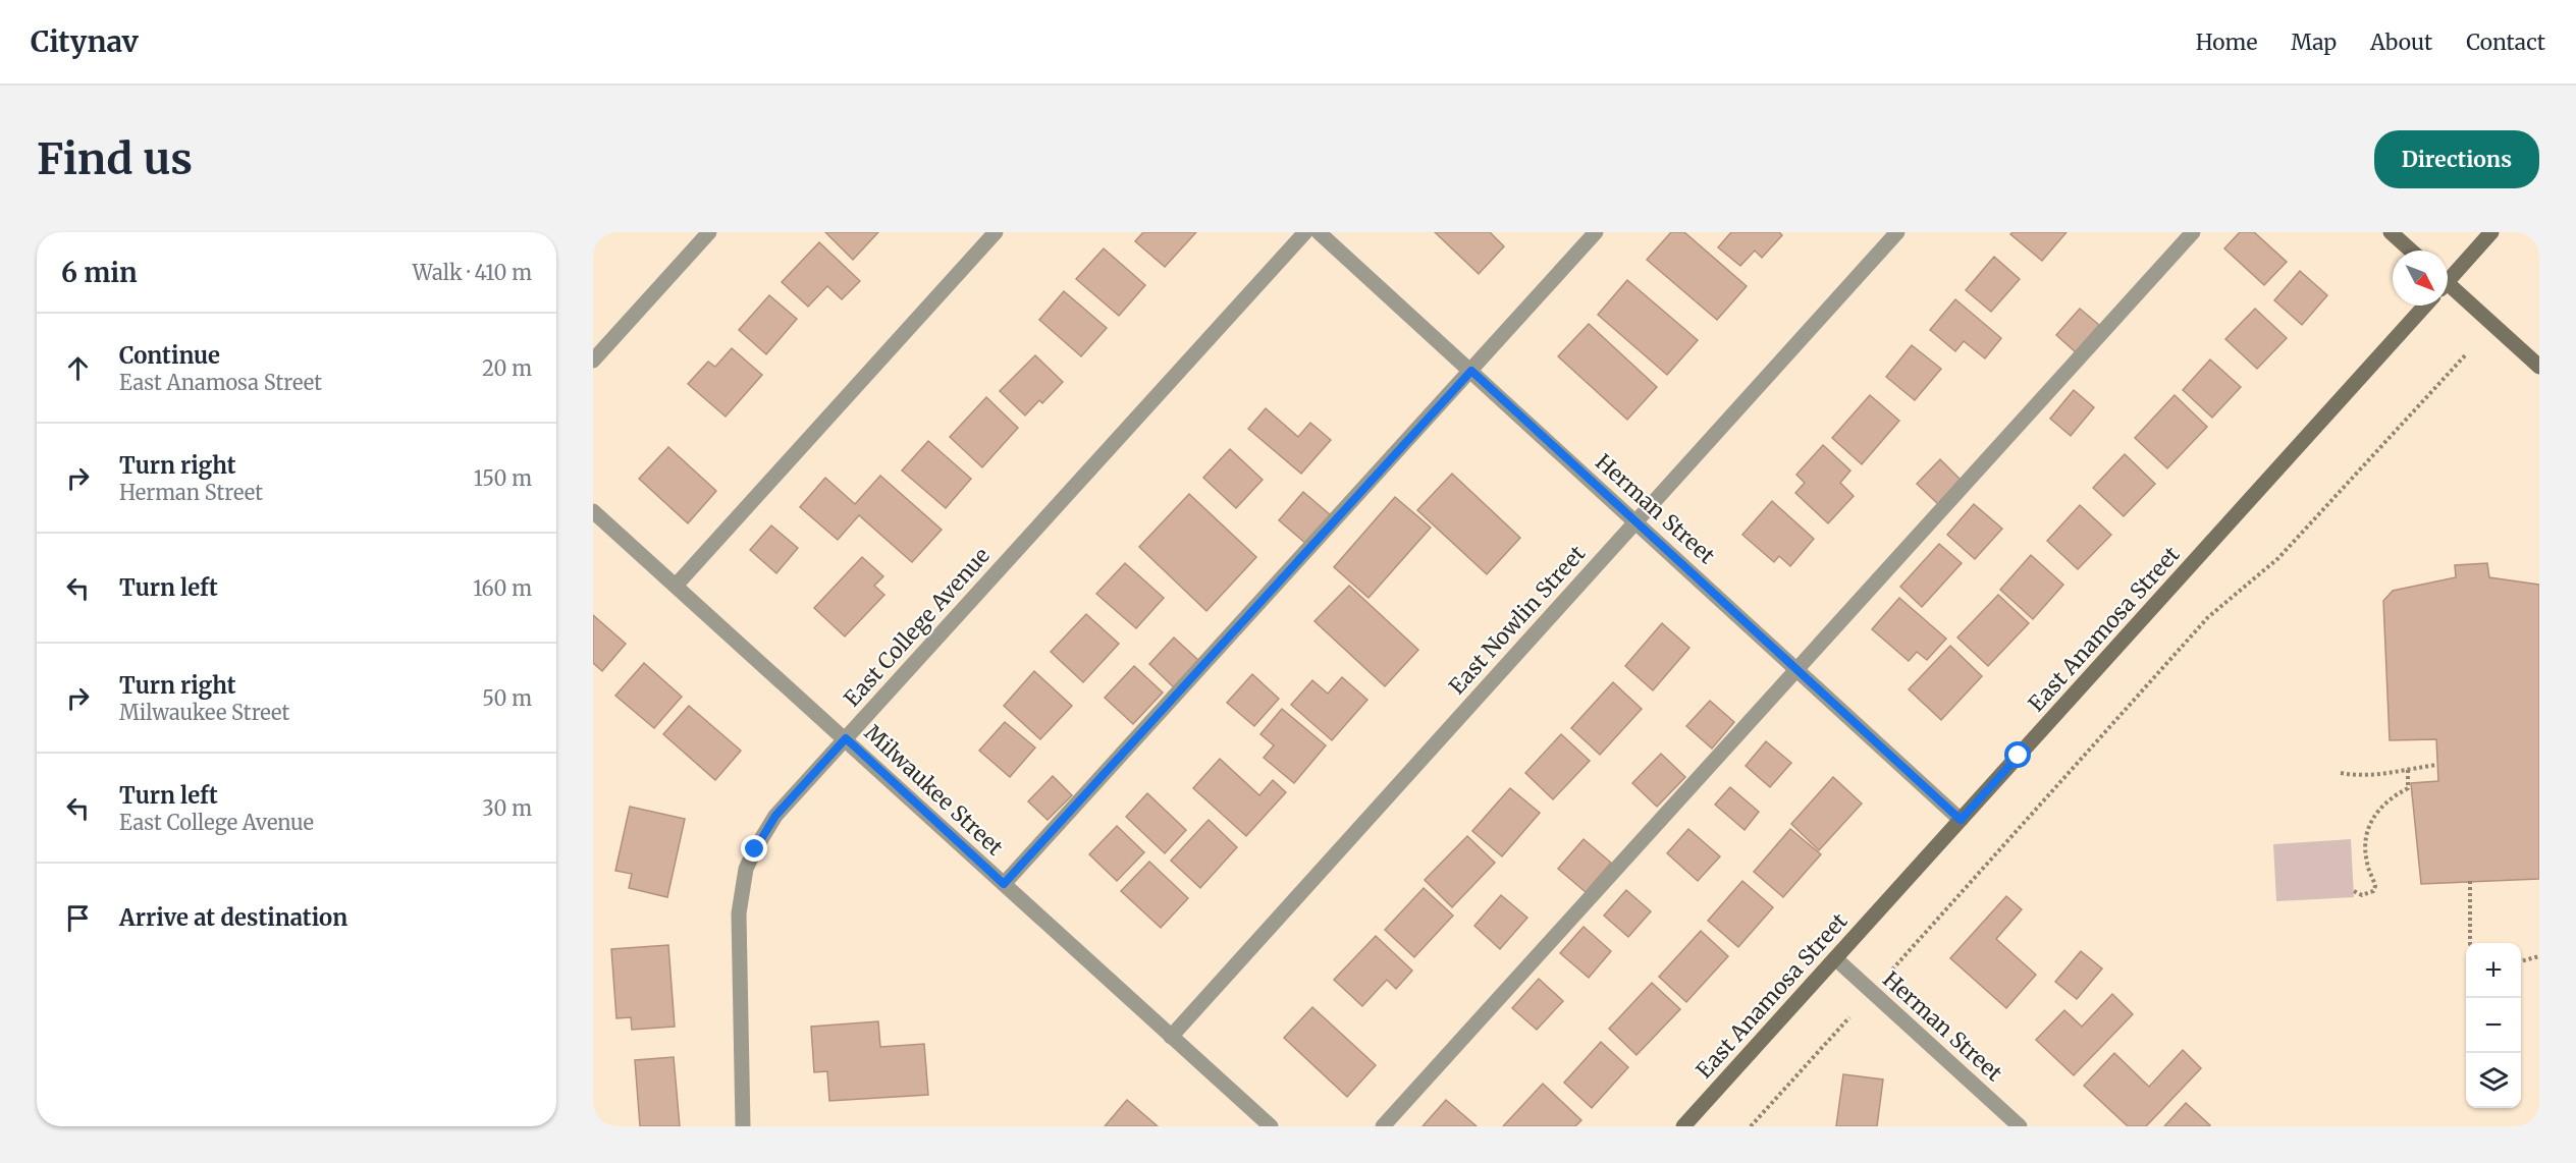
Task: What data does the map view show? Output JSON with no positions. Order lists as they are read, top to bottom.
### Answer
{
  "streets": {
    "main road": ["East Anamosa Street"],
    "street": [
      "Herman Street",
      "East Nowlin Street",
      "East College Avenue",
      "Milwaukee Street"
    ]
  },
  "crossings": [
    ["Herman Street", "East Nowlin Street"],
    ["Herman Street", "East Anamosa Street"],
    ["East Nowlin Street", "Milwaukee Street"],
    ["East College Avenue", "Milwaukee Street"]
  ],
  "north": "bottom right",
  "page": {
    "header": "Citynav",
    "nav": [
      "Home",
      "Map",
      "About",
      "Contact"
    ],
    "buttons": "Directions",
    "title": "Find us",
    "heading": ["6 min", "Walk · 410 m"],
    "list": [
      ["Continue", "East Anamosa Street", "20 m"],
      ["Turn right", "Herman Street", "150 m"],
      ["Turn left", "160 m"],
      ["Turn right", "Milwaukee Street", "50 m"],
      ["Turn left", "East College Avenue", "30 m"],
      "Arrive at destination"
    ],
    "map_buttons": ["+", "−"]
  }
}
